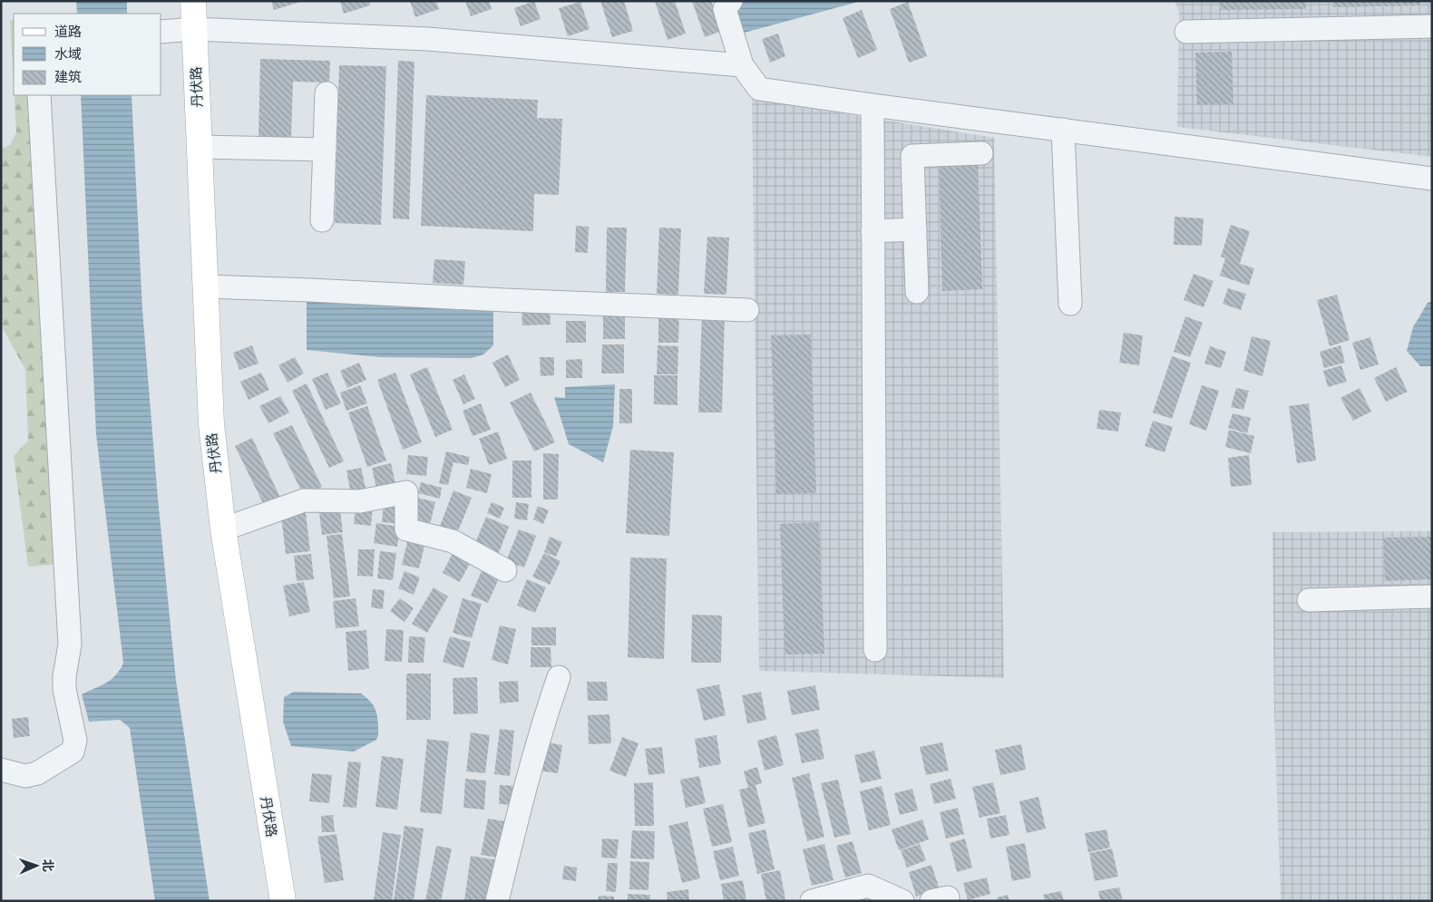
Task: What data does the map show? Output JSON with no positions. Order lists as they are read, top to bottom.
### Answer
{
  "streets": {
    "main road": ["丹伏路"]
  },
  "legend": ["道路", "水域", "建筑"],
  "north": "right"
}
